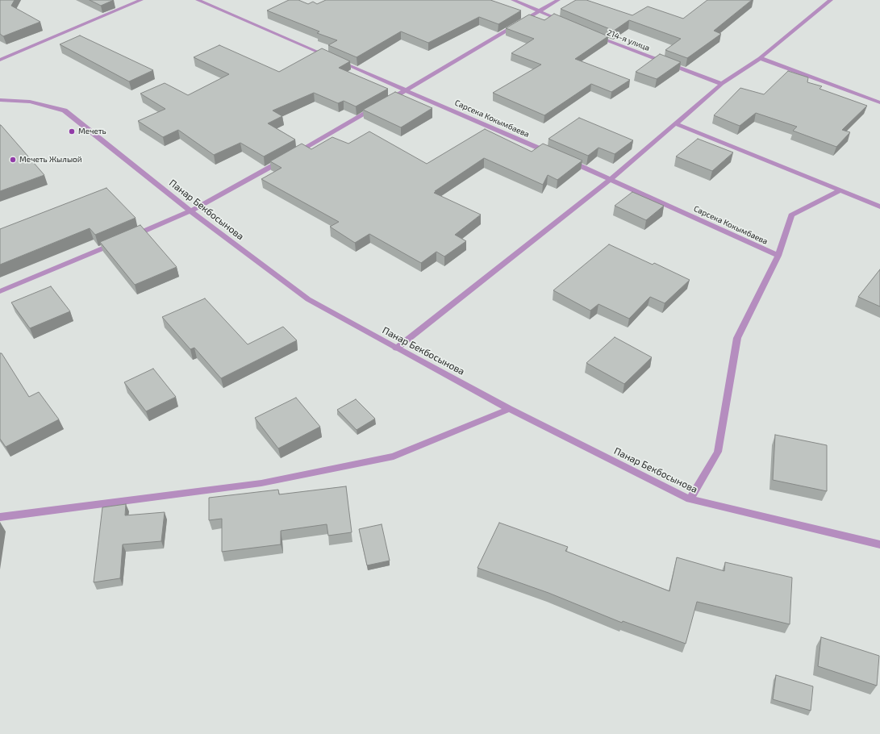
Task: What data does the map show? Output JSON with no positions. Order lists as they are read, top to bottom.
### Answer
{
  "streets": {
    "street": ["214-я улица", "Сарсека Кокымбаева", "Панар Бекбосынова"]
  },
  "places": ["Мечеть", "Мечеть Жылыой"]
}
